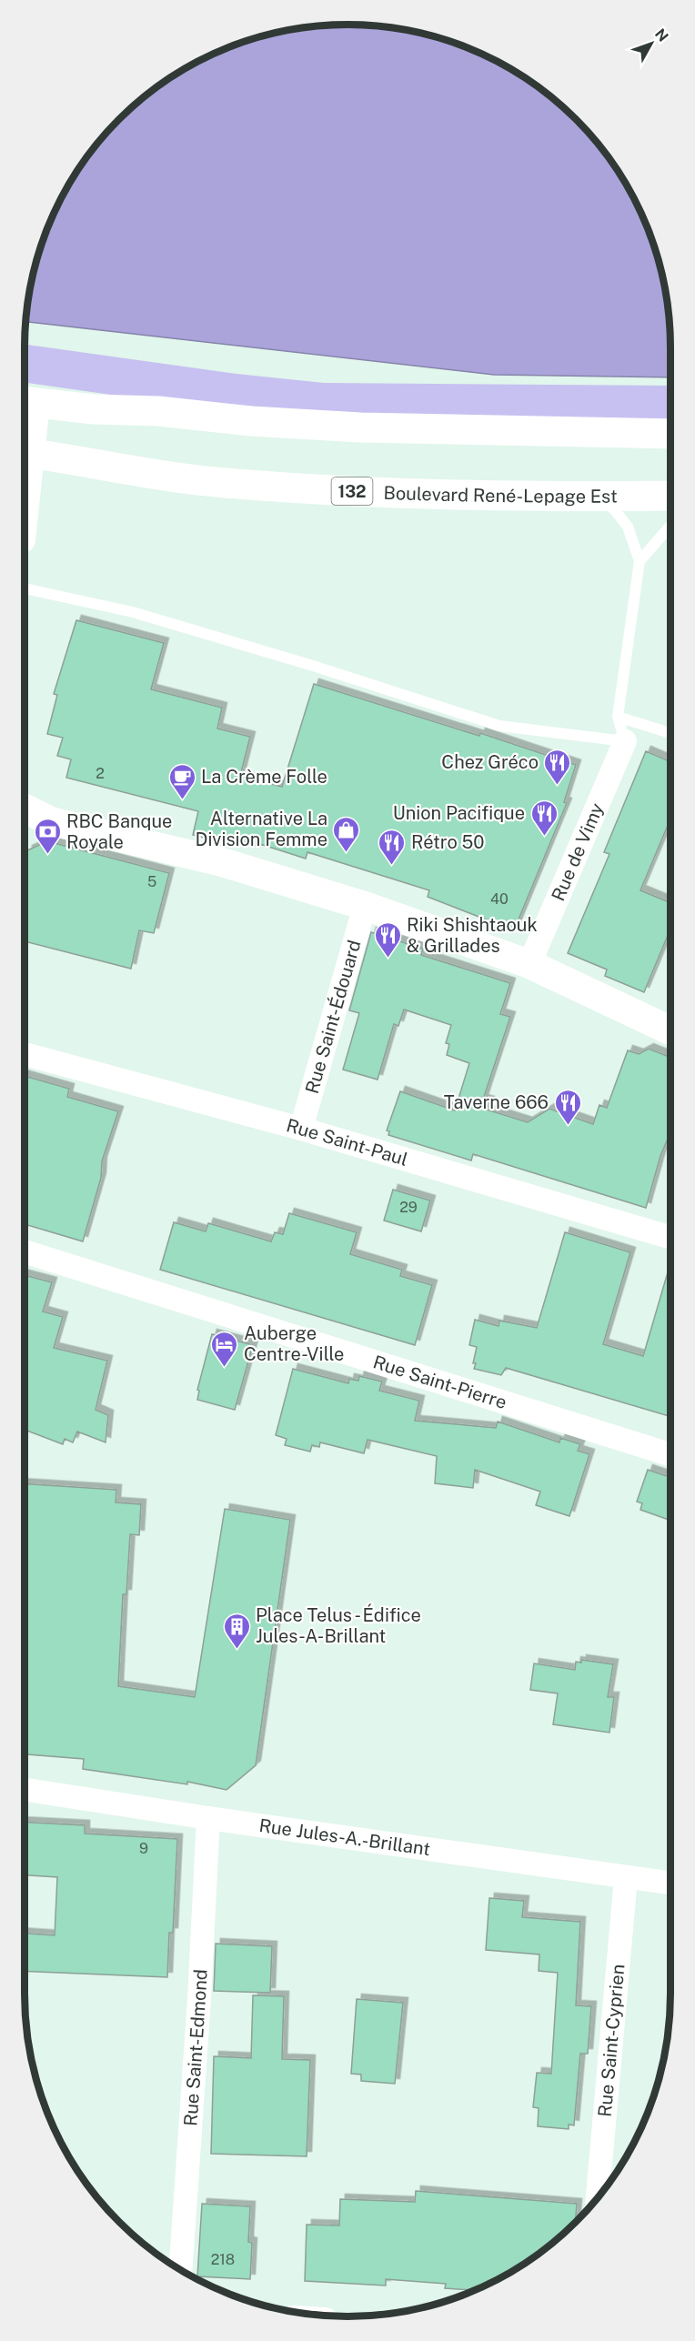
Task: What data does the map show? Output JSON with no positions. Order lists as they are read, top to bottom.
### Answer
{
  "streets": {
    "main road": ["132", "Boulevard René-Lepage Est"],
    "street": [
      "Rue de Vimy",
      "Rue Saint-Édouard",
      "Rue Saint-Paul",
      "Rue Saint-Pierre",
      "Rue Jules-A.-Brillant",
      "Rue Saint-Cyprien",
      "Rue Saint-Edmond"
    ]
  },
  "crossings": [
    ["Rue Saint-Édouard", "Rue Saint-Paul"],
    ["Rue Jules-A.-Brillant", "Rue Saint-Cyprien"],
    ["Rue Jules-A.-Brillant", "Rue Saint-Edmond"]
  ],
  "places": {
    "restaurant": [
      "Chez Gréco",
      "Union Pacifique",
      "Rétro 50",
      "Riki Shishtaouk & Grillades",
      "Taverne 666"
    ],
    "cafe": ["La Crème Folle"],
    "shop": ["Alternative La Division Femme"],
    "bank": ["RBC Banque Royale"],
    "hotel": ["Auberge Centre-Ville"],
    "building": ["Place Telus - Édifice Jules-A-Brillant"]
  },
  "house_numbers": [
    "2",
    "5",
    "40",
    "29",
    "9",
    "218"
  ],
  "north": "top right"
}
